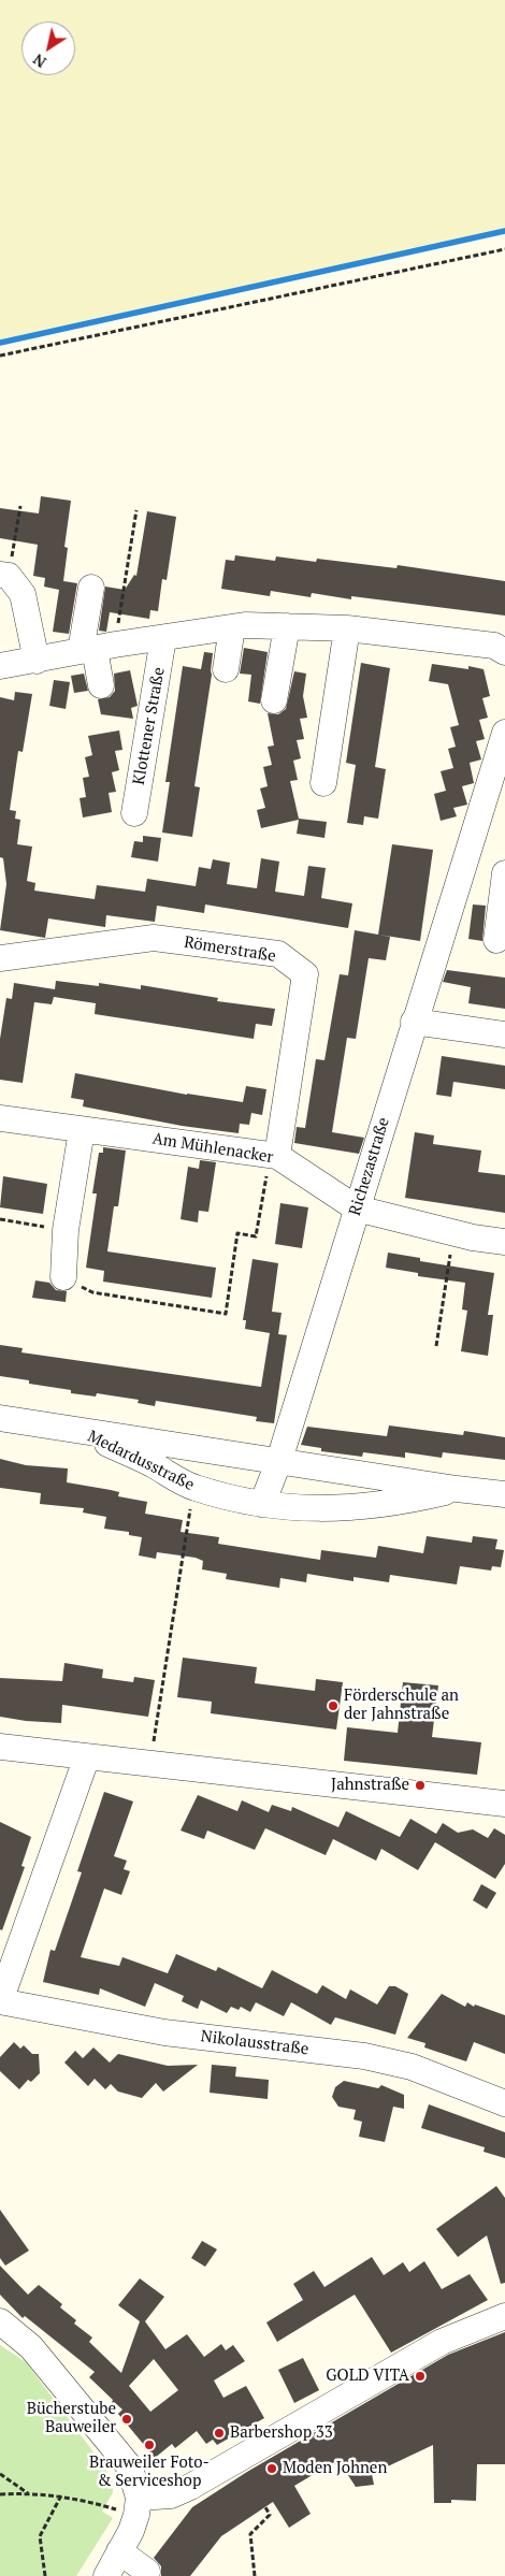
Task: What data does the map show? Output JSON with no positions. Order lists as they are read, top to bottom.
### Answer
{
  "streets": {
    "street": [
      "Klottener Straße",
      "Römerstraße",
      "Am Mühlenacker",
      "Richezastraße",
      "Medardusstraße",
      "Nikolausstraße"
    ]
  },
  "crossings": [
    ["Römerstraße", "Am Mühlenacker"],
    ["Am Mühlenacker", "Richezastraße"],
    ["Richezastraße", "Medardusstraße"]
  ],
  "places": [
    "Förderschule an der Jahnstraße",
    "Jahnstraße",
    "GOLD VITA",
    "Bücherstube Bauweiler",
    "Barbershop 33",
    "Brauweiler Foto- & Serviceshop",
    "Moden Johnen"
  ],
  "north": "bottom left"
}
